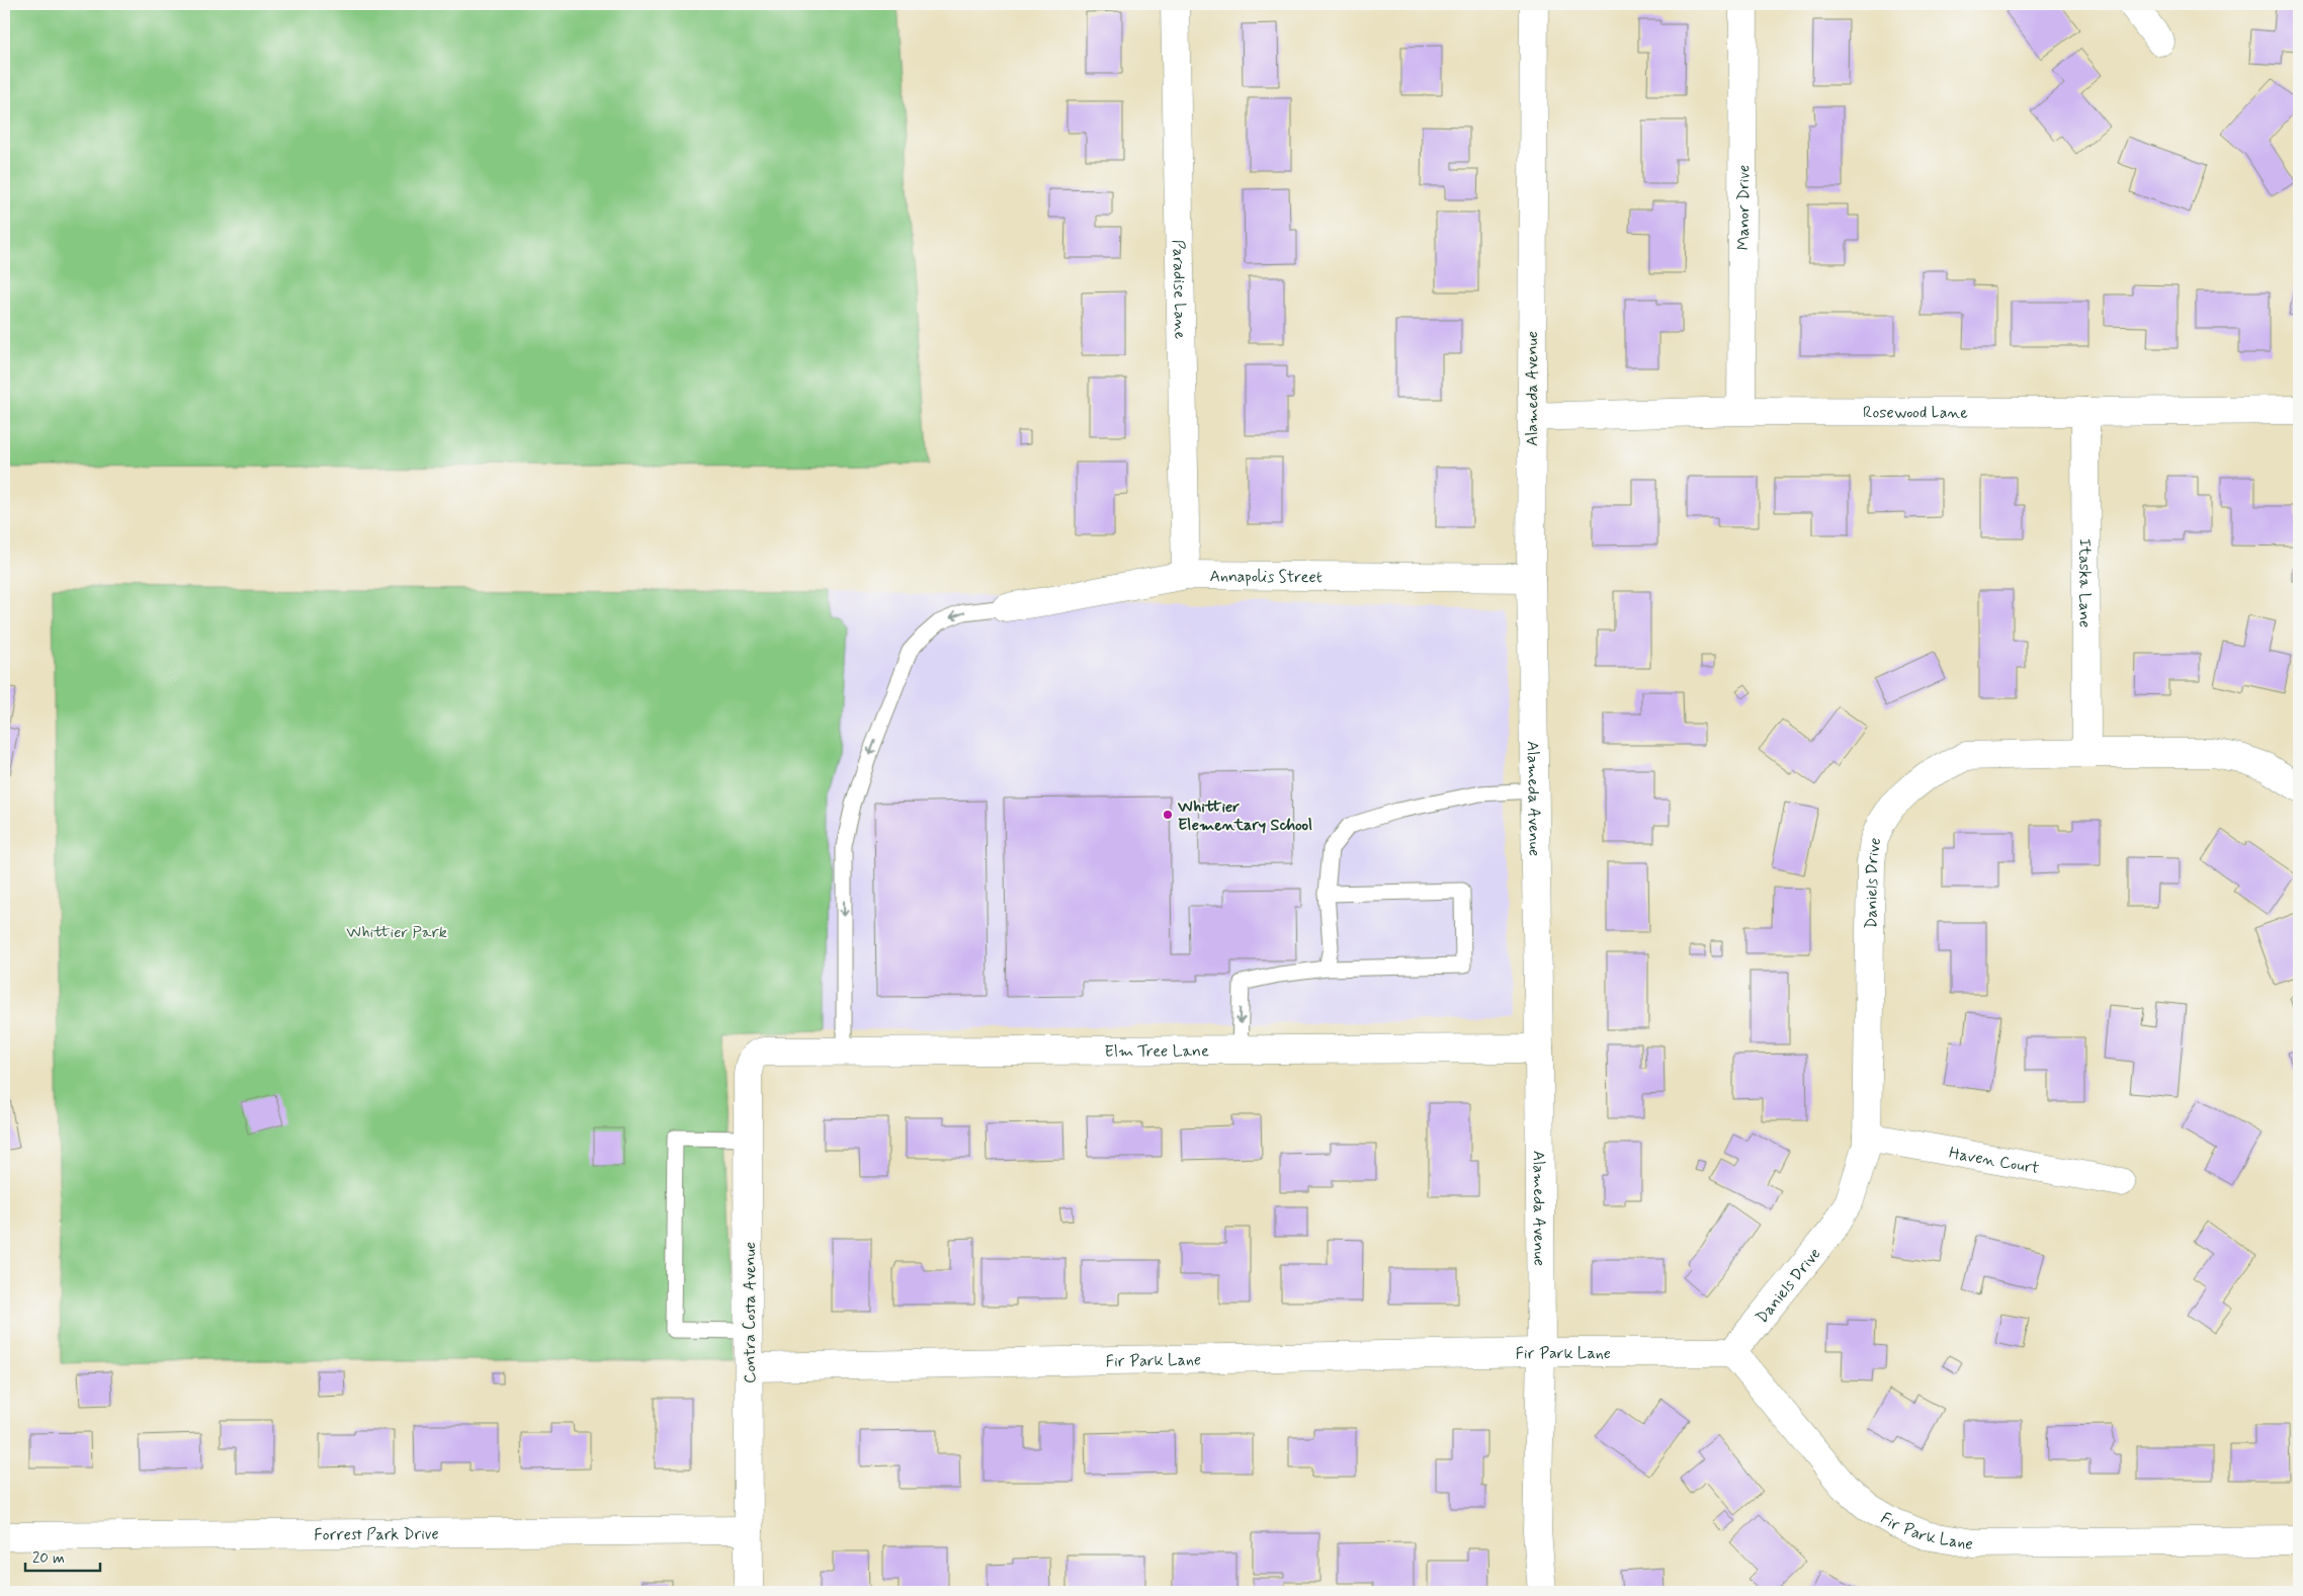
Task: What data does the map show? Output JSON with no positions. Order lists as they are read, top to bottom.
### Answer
{
  "streets": {
    "street": [
      "Manor Drive",
      "Paradise Lane",
      "Alameda Avenue",
      "Rosewood Lane",
      "Annapolis Street",
      "Itaska Lane",
      "Daniels Drive",
      "Elm Tree Lane",
      "Haven Court",
      "Contra Costa Avenue",
      "Fir Park Lane",
      "Forrest Park Drive"
    ]
  },
  "crossings": [
    ["Manor Drive", "Rosewood Lane"],
    ["Paradise Lane", "Annapolis Street"],
    ["Alameda Avenue", "Rosewood Lane"],
    ["Alameda Avenue", "Annapolis Street"],
    ["Alameda Avenue", "Elm Tree Lane"],
    ["Alameda Avenue", "Fir Park Lane"],
    ["Rosewood Lane", "Itaska Lane"],
    ["Itaska Lane", "Daniels Drive"],
    ["Daniels Drive", "Haven Court"],
    ["Daniels Drive", "Fir Park Lane"],
    ["Elm Tree Lane", "Contra Costa Avenue"],
    ["Contra Costa Avenue", "Fir Park Lane"],
    ["Contra Costa Avenue", "Forrest Park Drive"]
  ],
  "parks": ["Whittier Park"],
  "places": ["Whittier Elementary School"],
  "scale_bar": "20 m"
}
